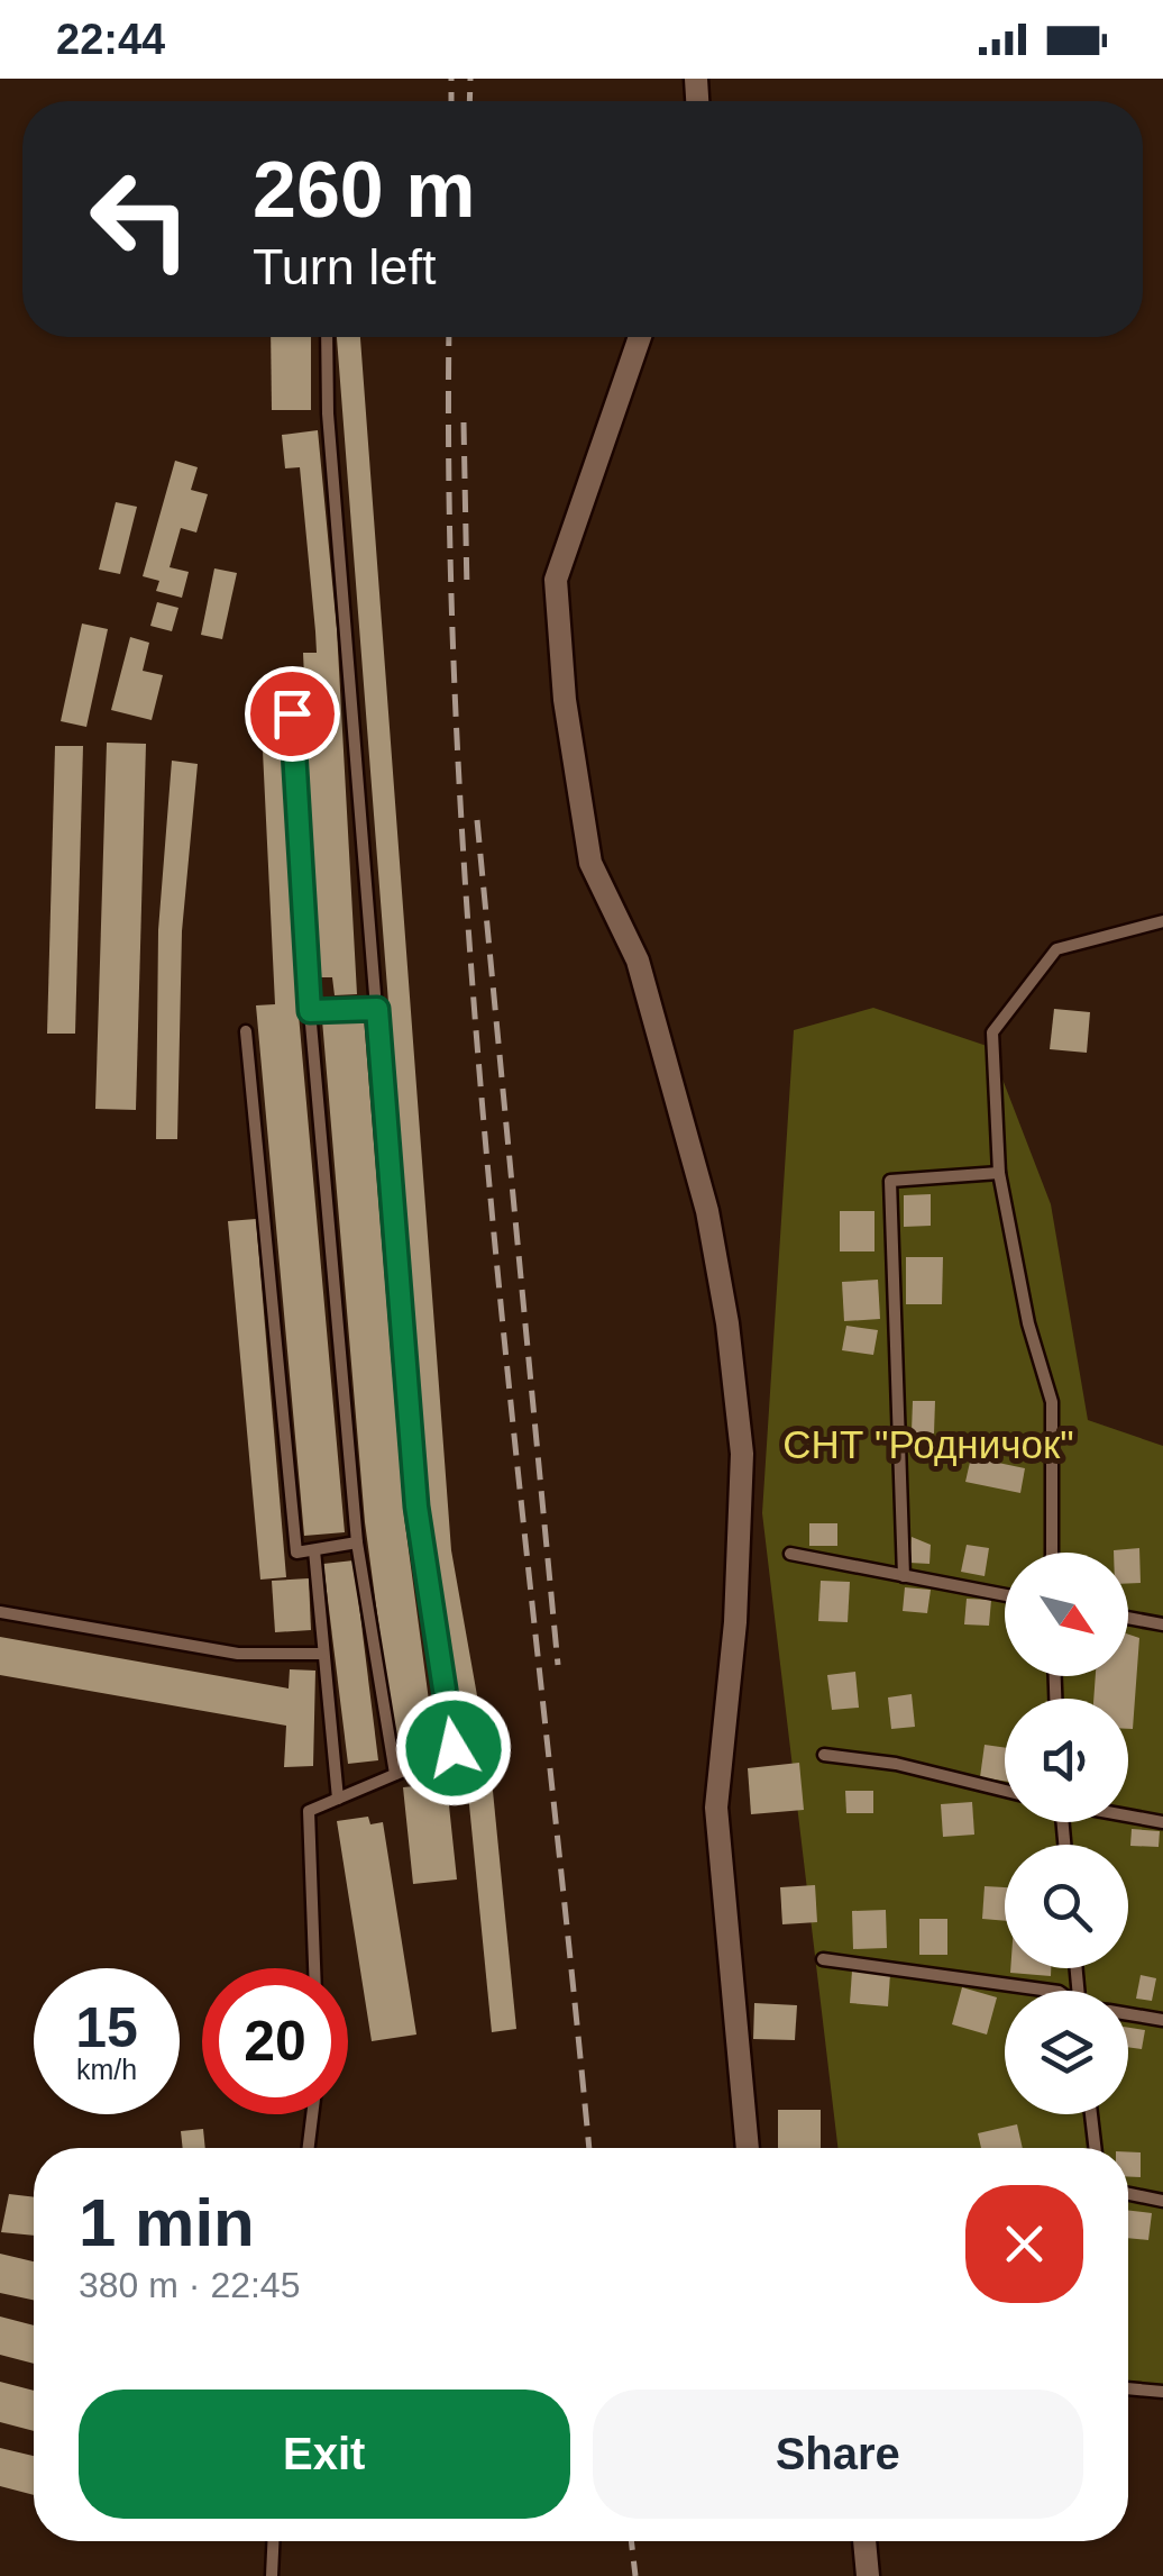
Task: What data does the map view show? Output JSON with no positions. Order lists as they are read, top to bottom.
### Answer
{
  "parks": ["СНТ \"Родничок\""],
  "north": "bottom right",
  "page": {
    "status": "22:44",
    "turn": ["260 m", "Turn left"],
    "speed": "15 km/h",
    "limit": "20",
    "heading": ["1 min", "380 m · 22:45"],
    "buttons": ["Exit", "Share"]
  }
}
